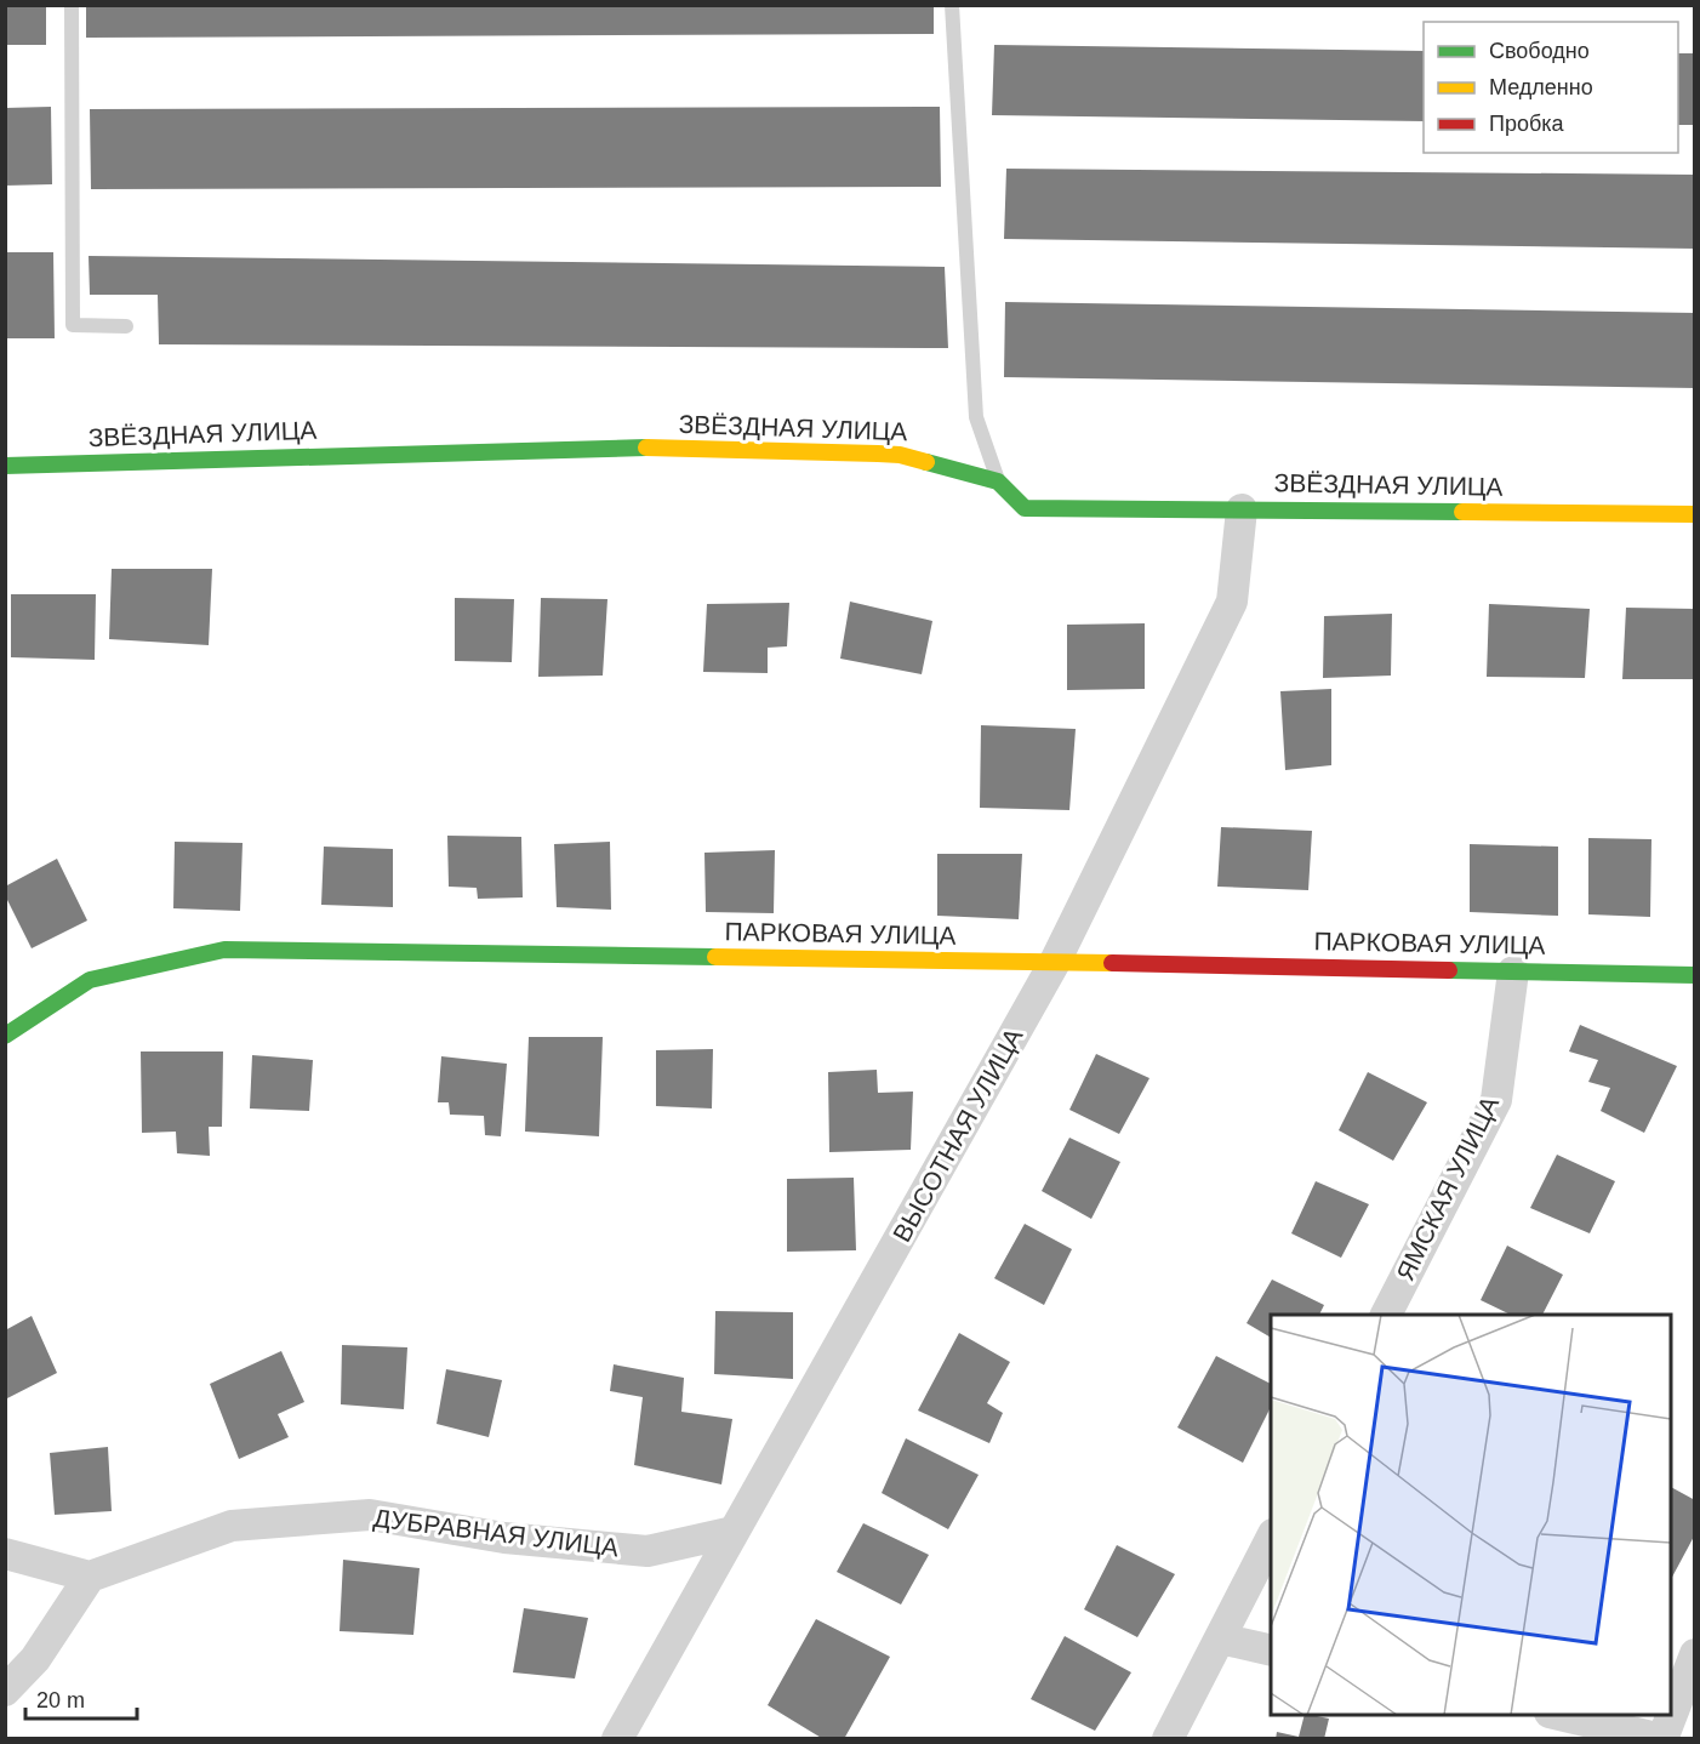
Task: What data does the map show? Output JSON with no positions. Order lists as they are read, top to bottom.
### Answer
{
  "streets": {
    "street": [
      "ЗВЁЗДНАЯ УЛИЦА",
      "ПАРКОВАЯ УЛИЦА",
      "ВЫСОТНАЯ УЛИЦА",
      "ЯМСКАЯ УЛИЦА",
      "ДУБРАВНАЯ УЛИЦА"
    ]
  },
  "crossings": [
    ["ЗВЁЗДНАЯ УЛИЦА", "ВЫСОТНАЯ УЛИЦА"],
    ["ПАРКОВАЯ УЛИЦА", "ВЫСОТНАЯ УЛИЦА"],
    ["ПАРКОВАЯ УЛИЦА", "ЯМСКАЯ УЛИЦА"],
    ["ВЫСОТНАЯ УЛИЦА", "ДУБРАВНАЯ УЛИЦА"]
  ],
  "legend": ["Свободно", "Медленно", "Пробка"],
  "scale_bar": "20 m"
}
